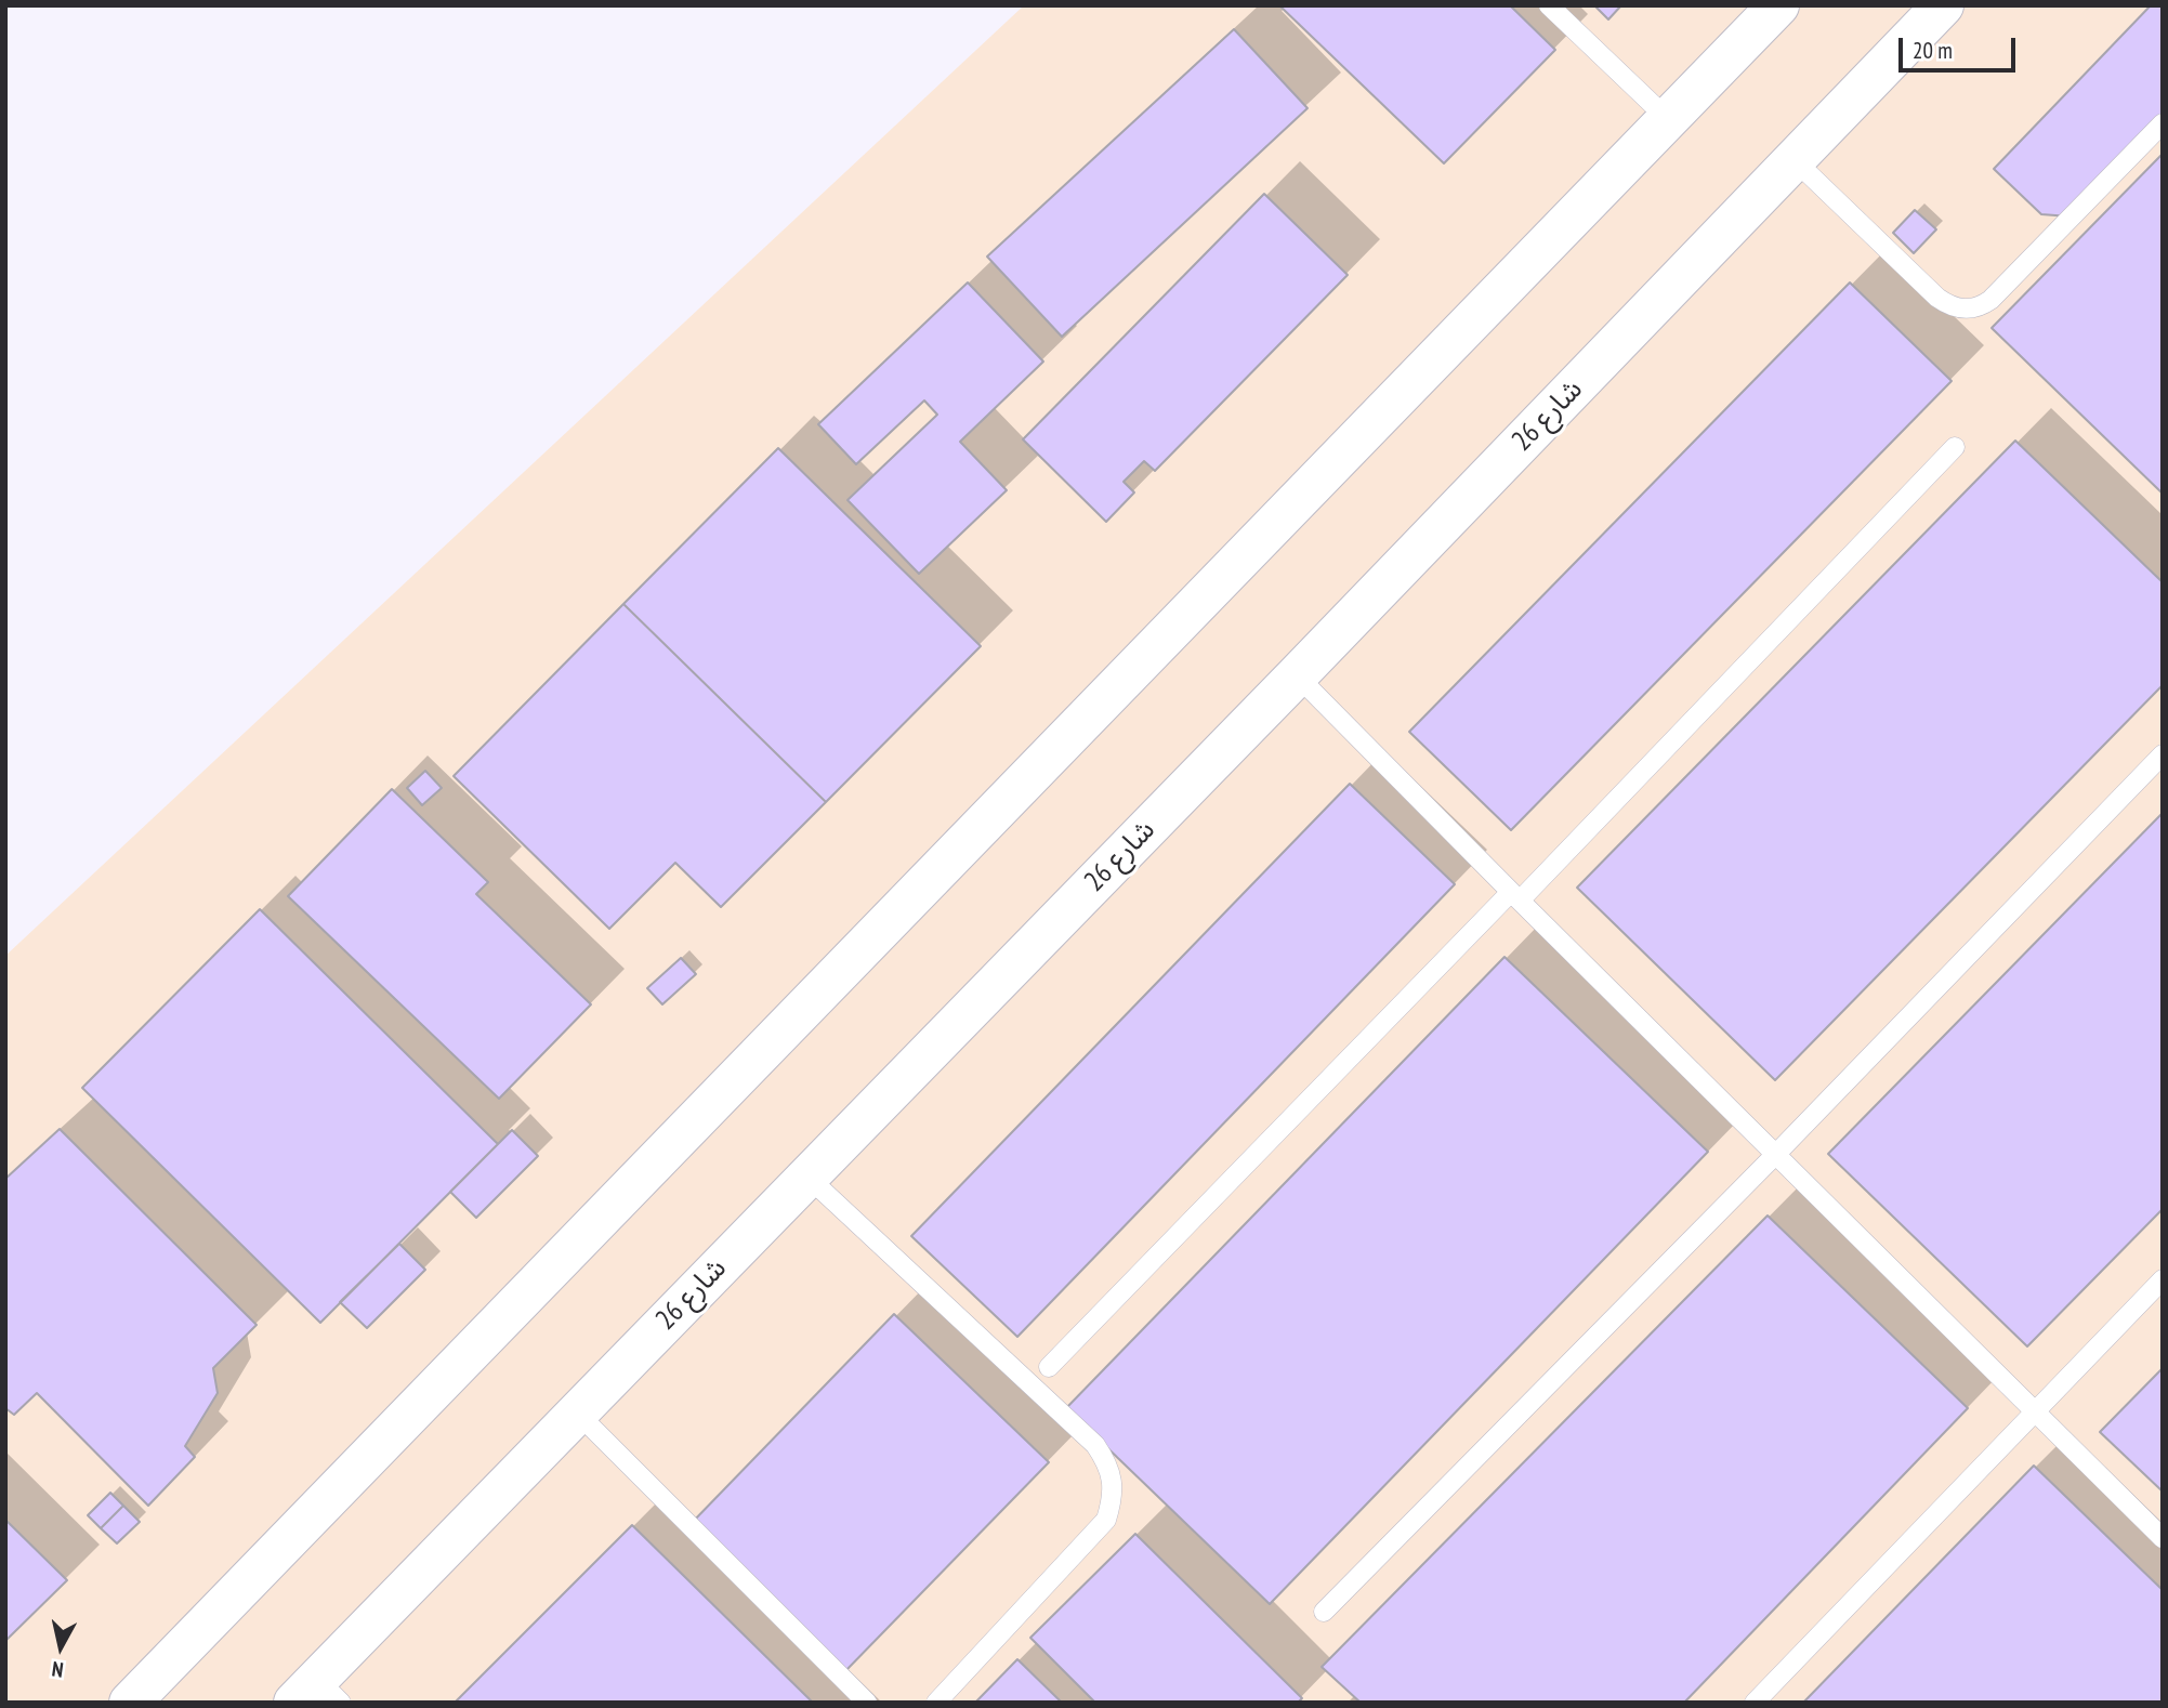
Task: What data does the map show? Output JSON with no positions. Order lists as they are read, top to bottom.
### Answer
{
  "streets": {
    "main road": ["شارع 26"]
  },
  "scale_bar": "20 m",
  "north": "bottom"
}
